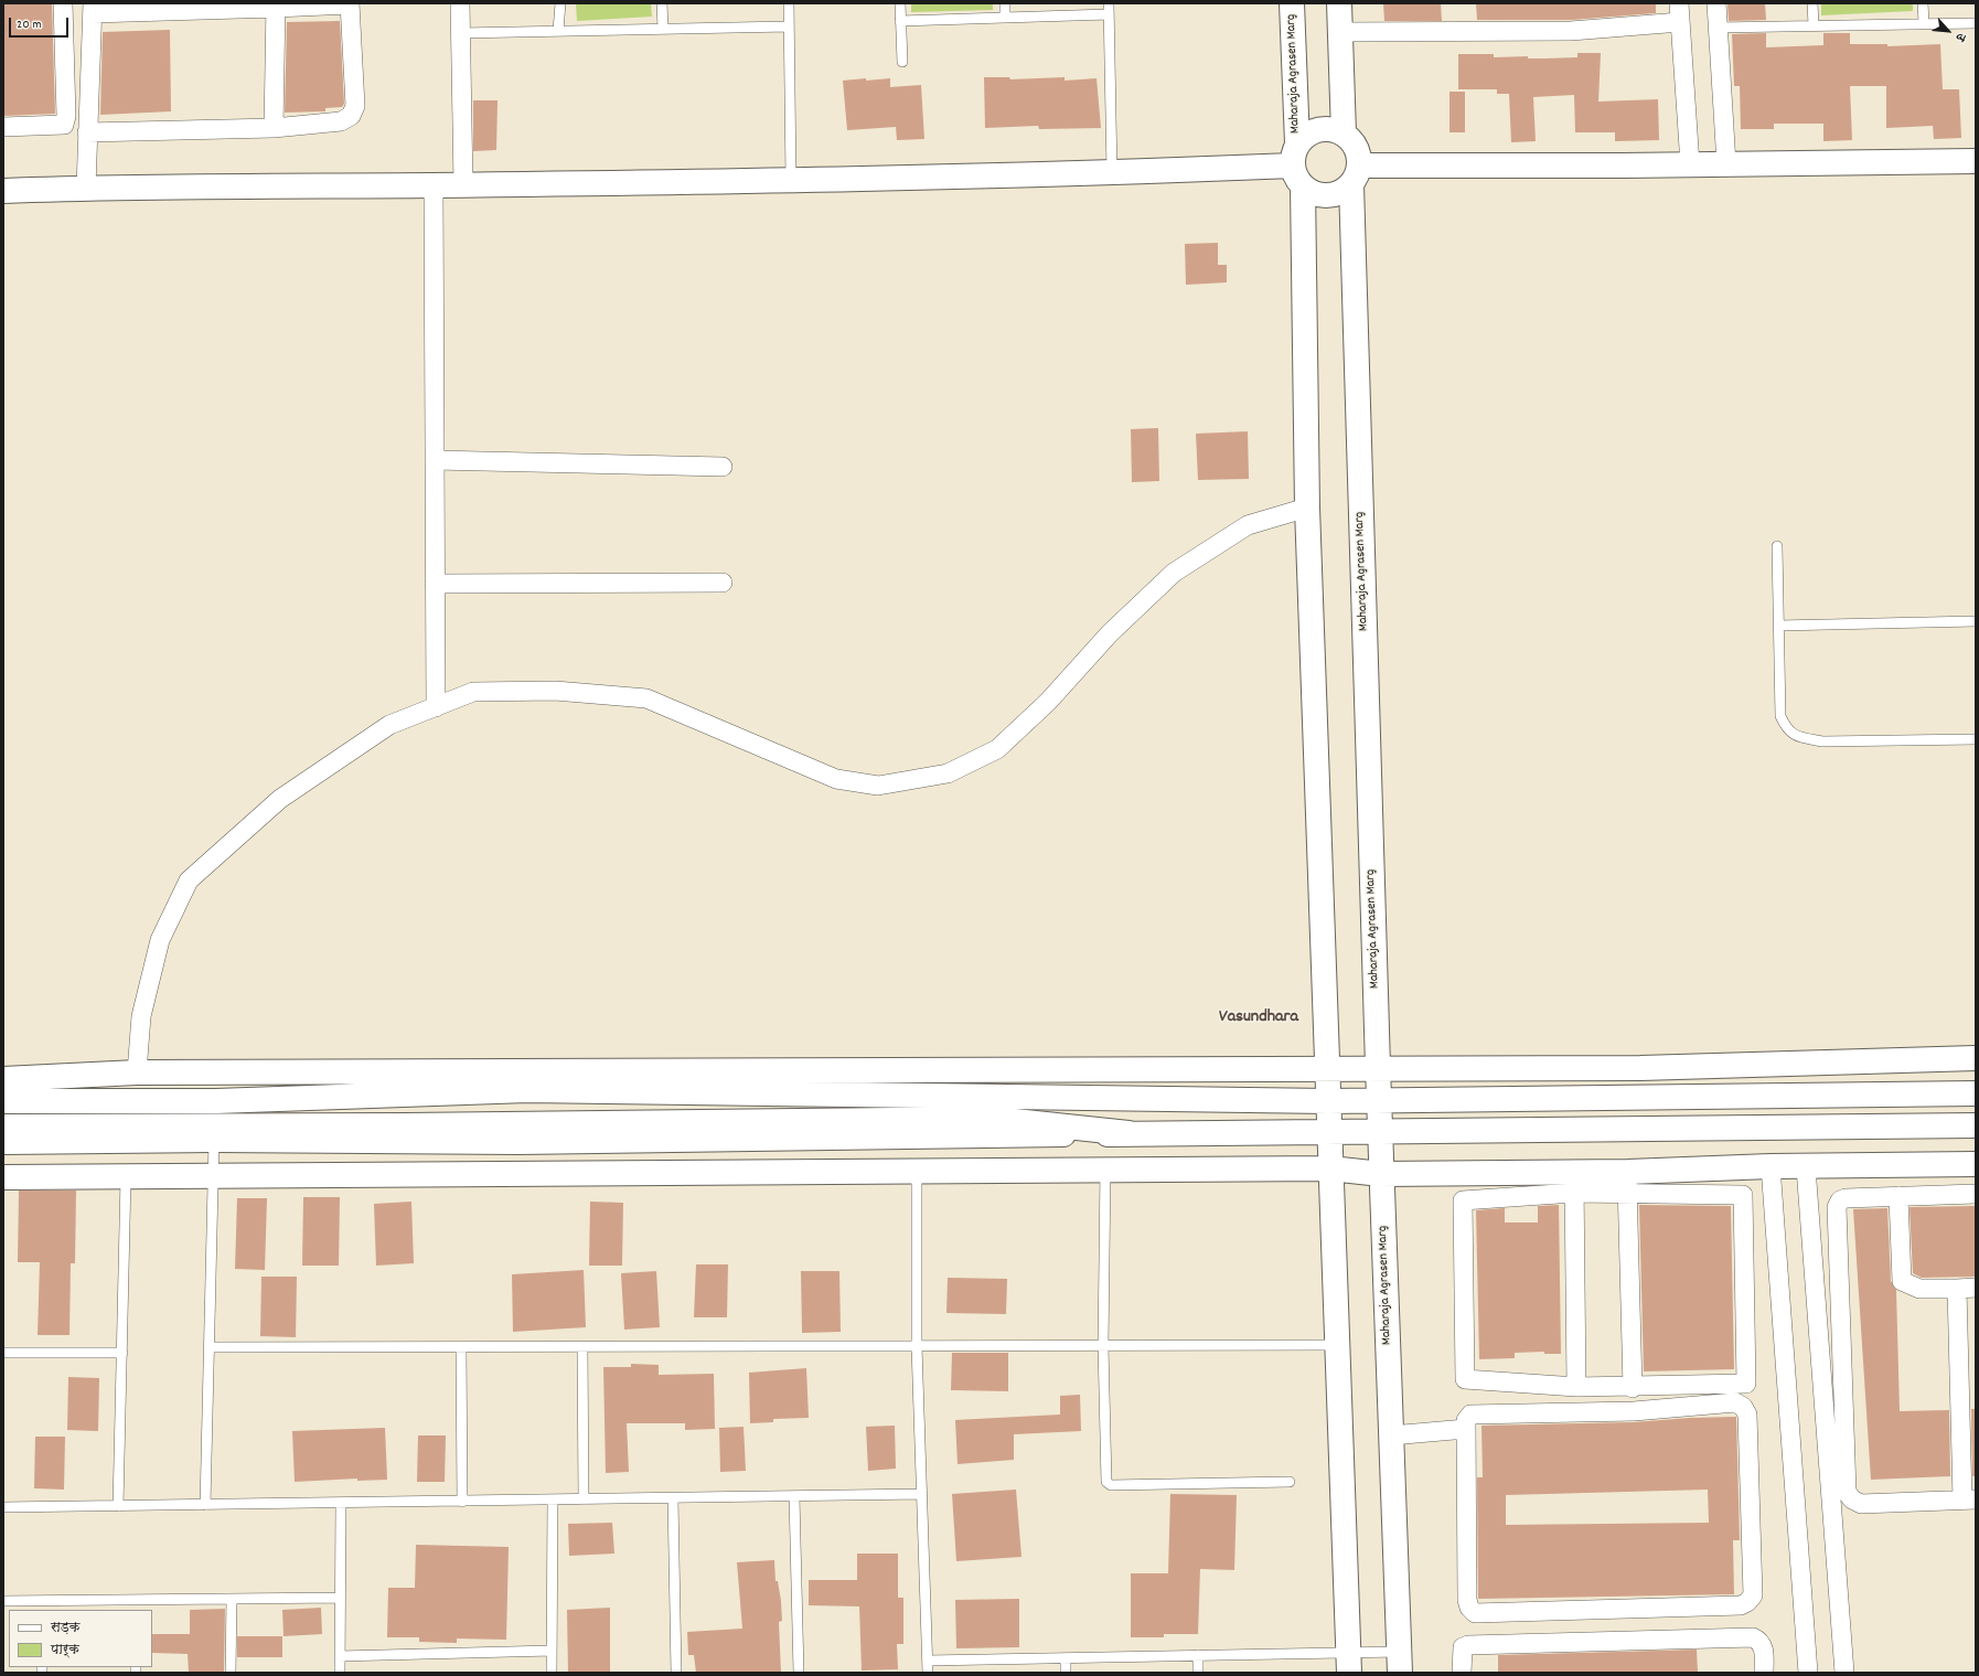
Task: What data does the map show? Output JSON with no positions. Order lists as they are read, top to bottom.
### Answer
{
  "streets": {
    "main road": ["Maharaja Agrasen Marg"]
  },
  "districts": ["Vasundhara"],
  "legend": ["सड़क", "पार्क"],
  "scale_bar": "20 m",
  "north": "bottom right"
}
